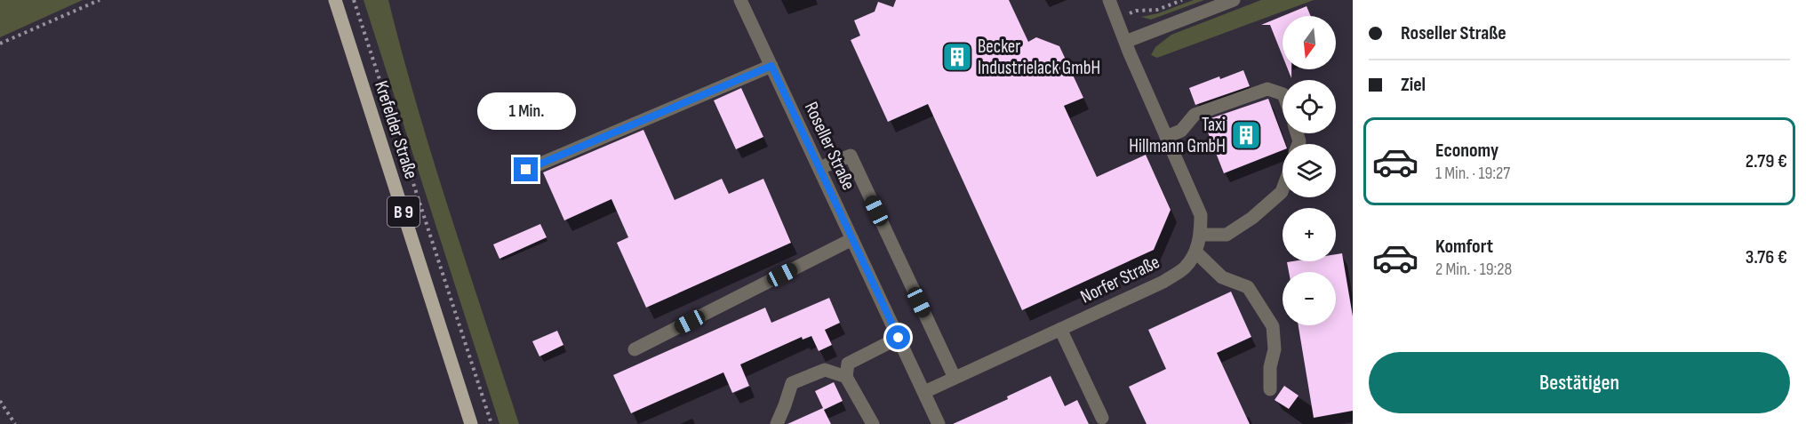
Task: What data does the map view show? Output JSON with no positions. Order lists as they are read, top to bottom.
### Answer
{
  "streets": {
    "main road": ["Krefelder Straße", "B 9"],
    "street": ["Roseller Straße", "Norfer Straße"]
  },
  "crossings": [
    ["Roseller Straße", "Norfer Straße"]
  ],
  "places": {
    "building": ["Becker Industrielack GmbH", "Taxi Hillmann GmbH"]
  },
  "north": "bottom",
  "page": {
    "banner": ["Roseller Straße", "Ziel"],
    "map_buttons": ["+", "−"],
    "bubble": "1 Min.",
    "list": [
      {
        "name": "Economy",
        "note": "1 Min. · 19:27",
        "value": "2.79 €"
      },
      {
        "name": "Komfort",
        "note": "2 Min. · 19:28",
        "value": "3.76 €"
      }
    ],
    "buttons": "Bestätigen"
  }
}
